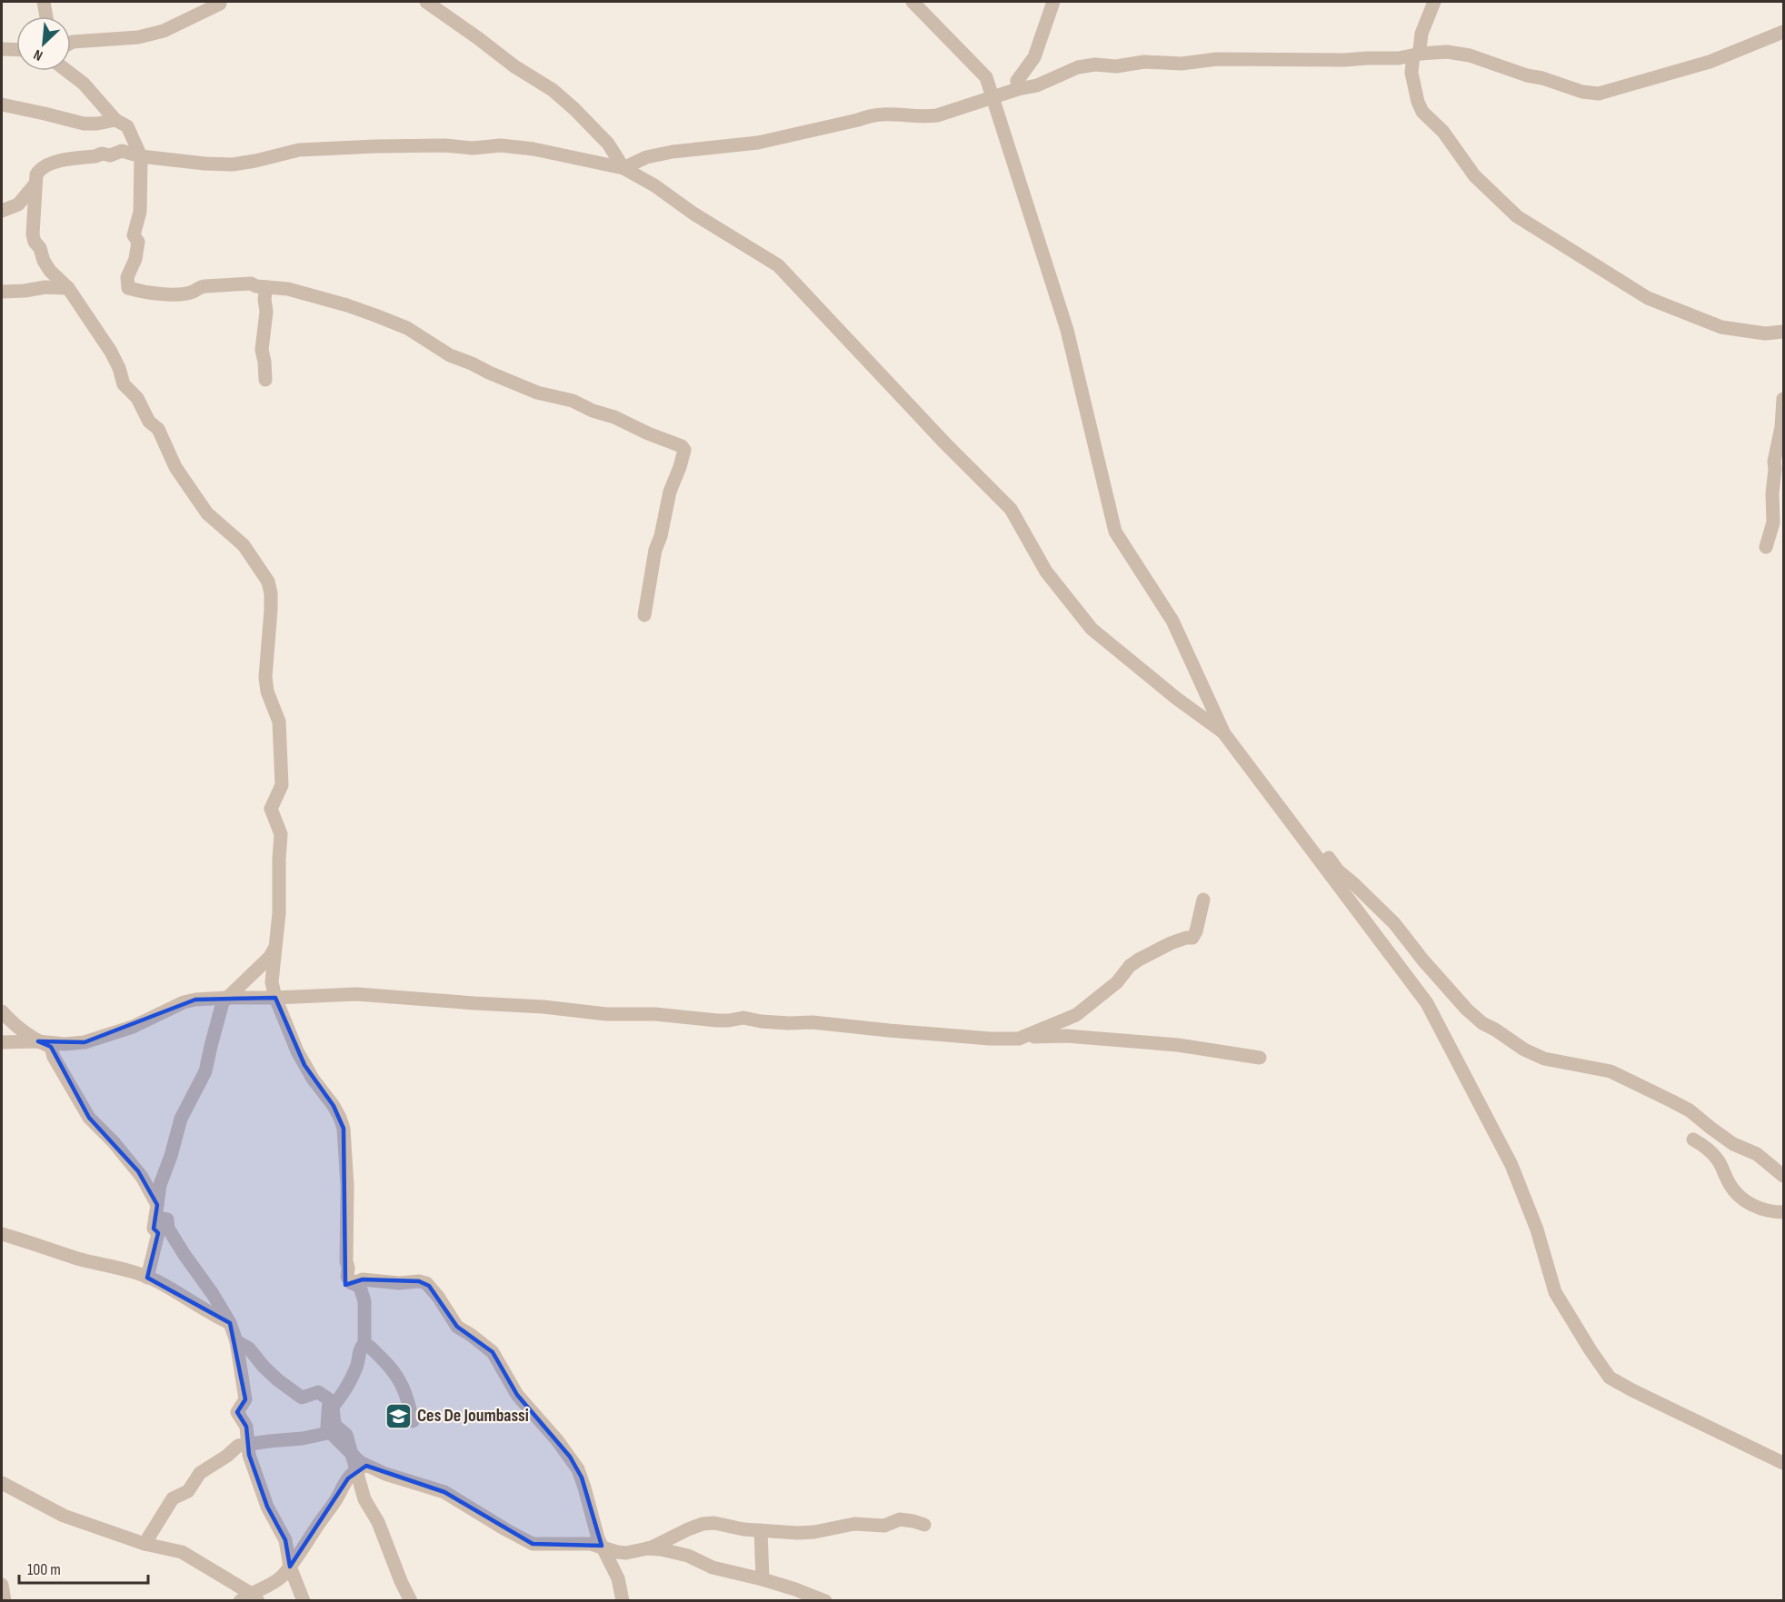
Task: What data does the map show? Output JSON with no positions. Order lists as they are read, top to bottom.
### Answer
{
  "places": {
    "school or university": ["Ces De Joumbassi"]
  },
  "scale_bar": "100 m",
  "north": "bottom left"
}
